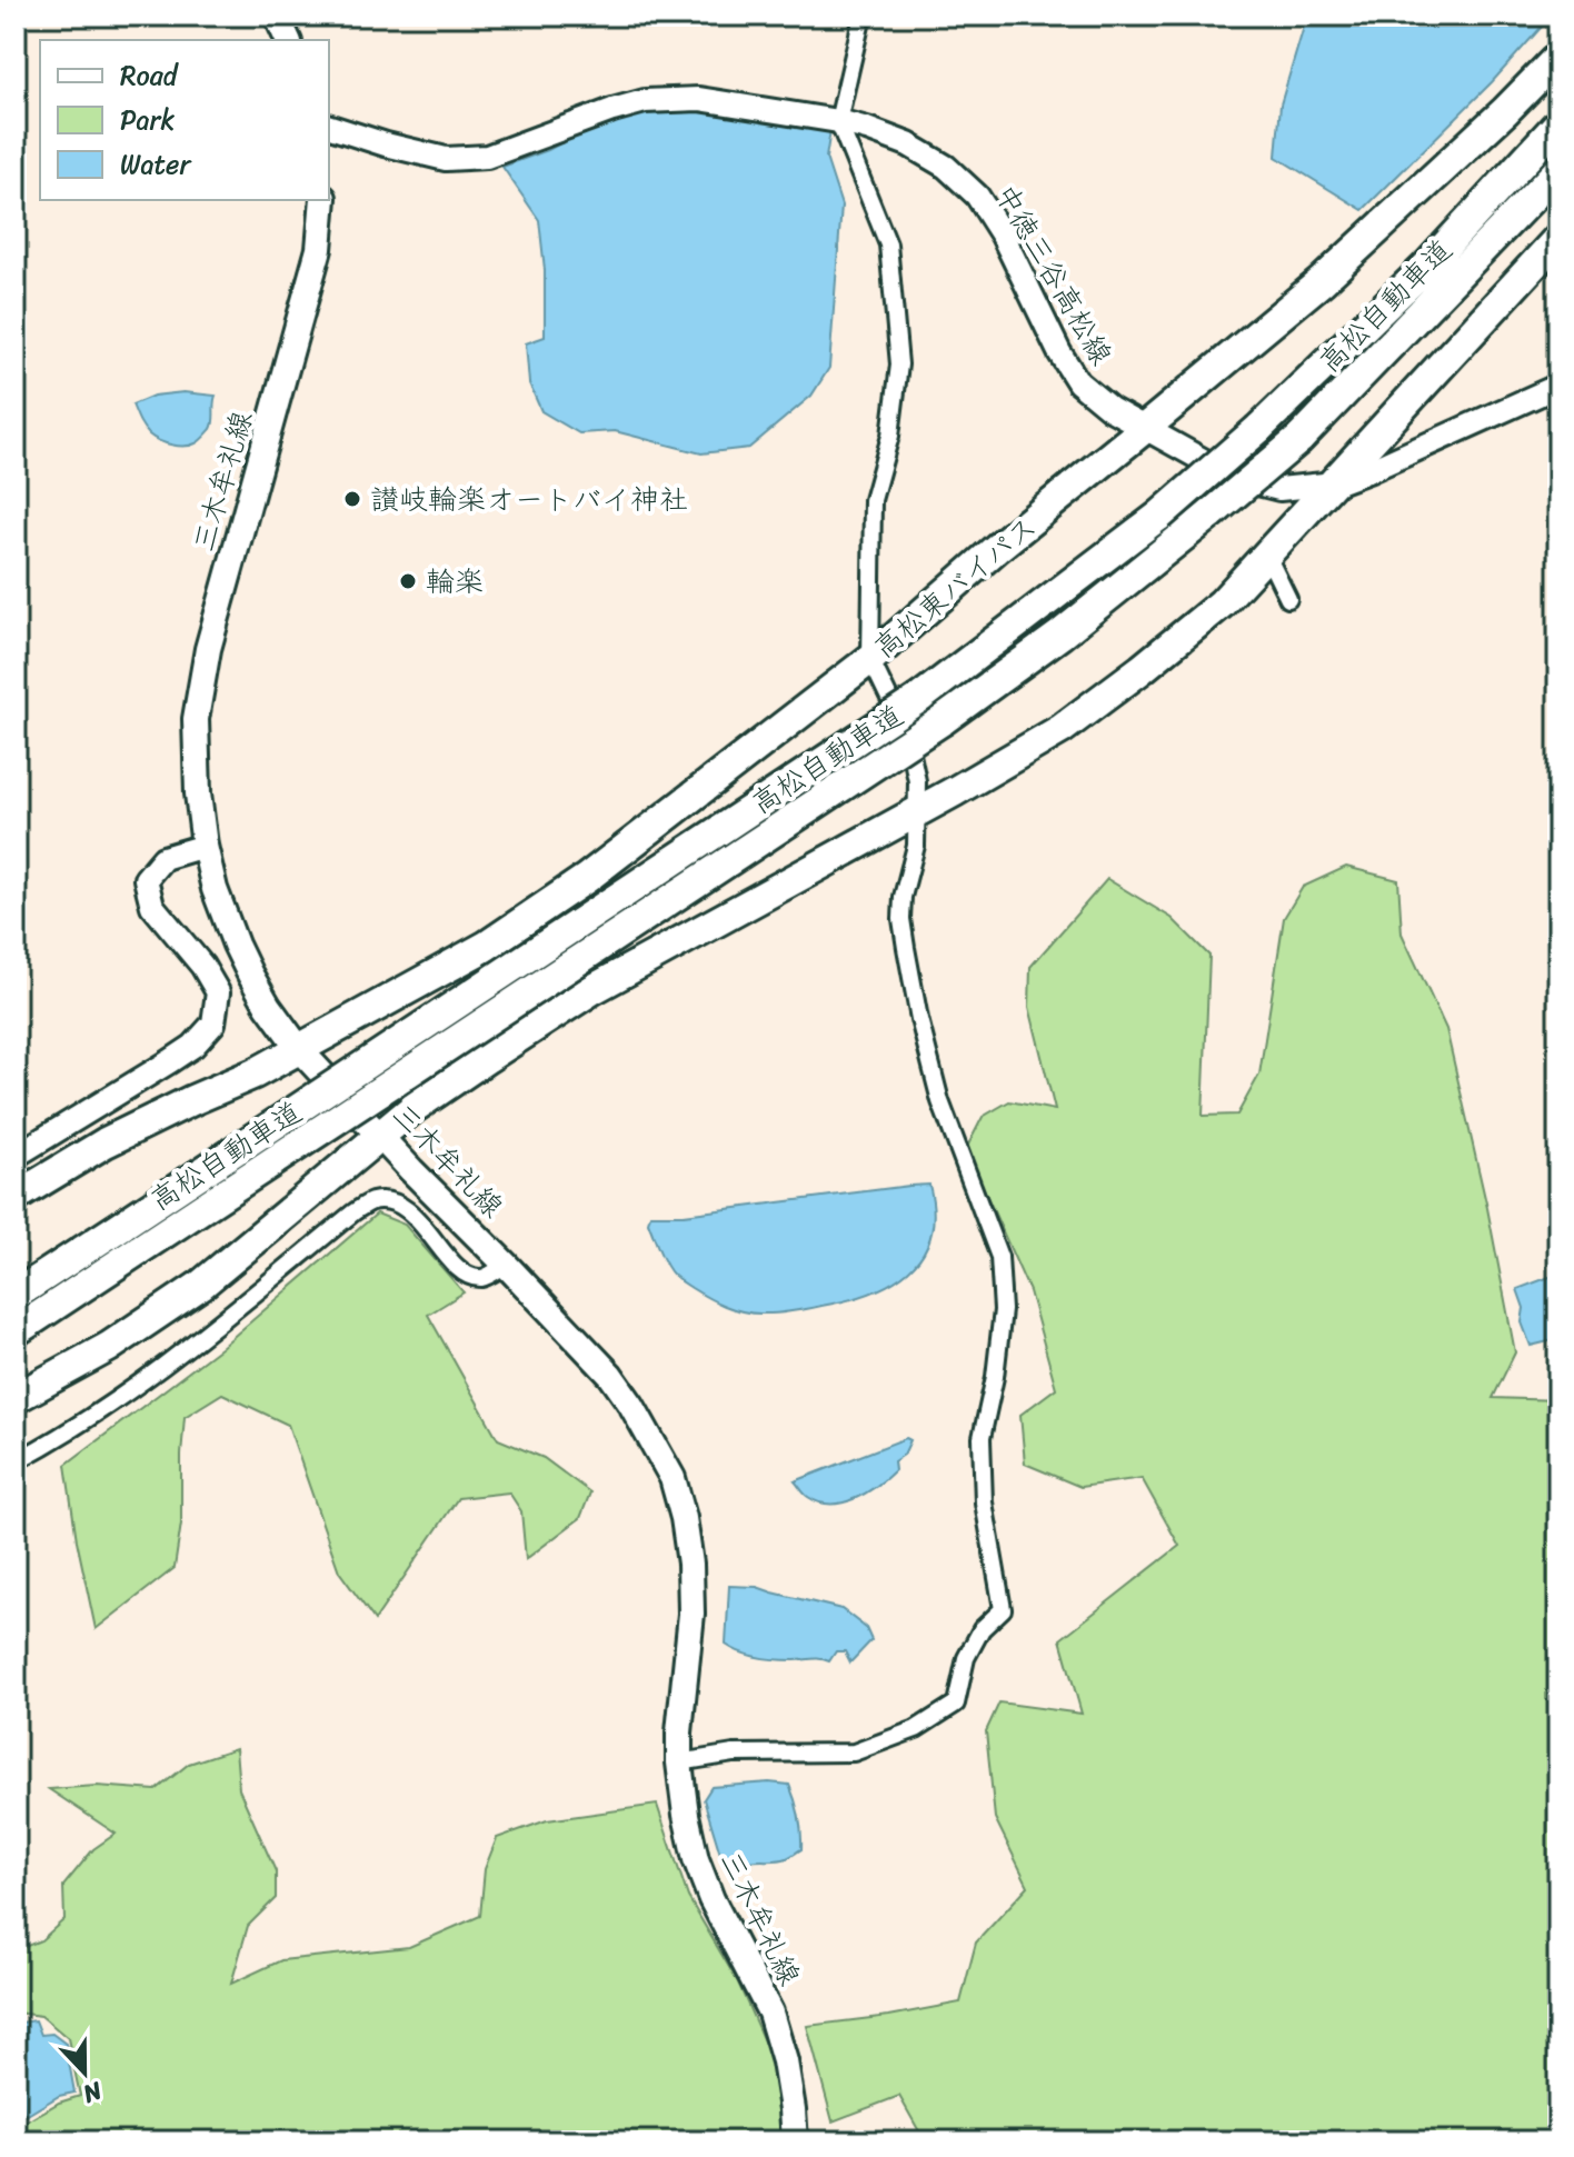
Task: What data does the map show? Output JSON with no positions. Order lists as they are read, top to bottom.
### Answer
{
  "streets": {
    "highway": ["高松自動車道", "高松東バイパス"],
    "main road": ["中徳三谷高松線", "三木牟礼線"]
  },
  "crossings": [
    ["中徳三谷高松線", "高松東バイパス"],
    ["三木牟礼線", "高松東バイパス"]
  ],
  "places": ["讃岐輪楽オートバイ神社", "輪楽"],
  "legend": ["Road", "Park", "Water"],
  "north": "bottom"
}
